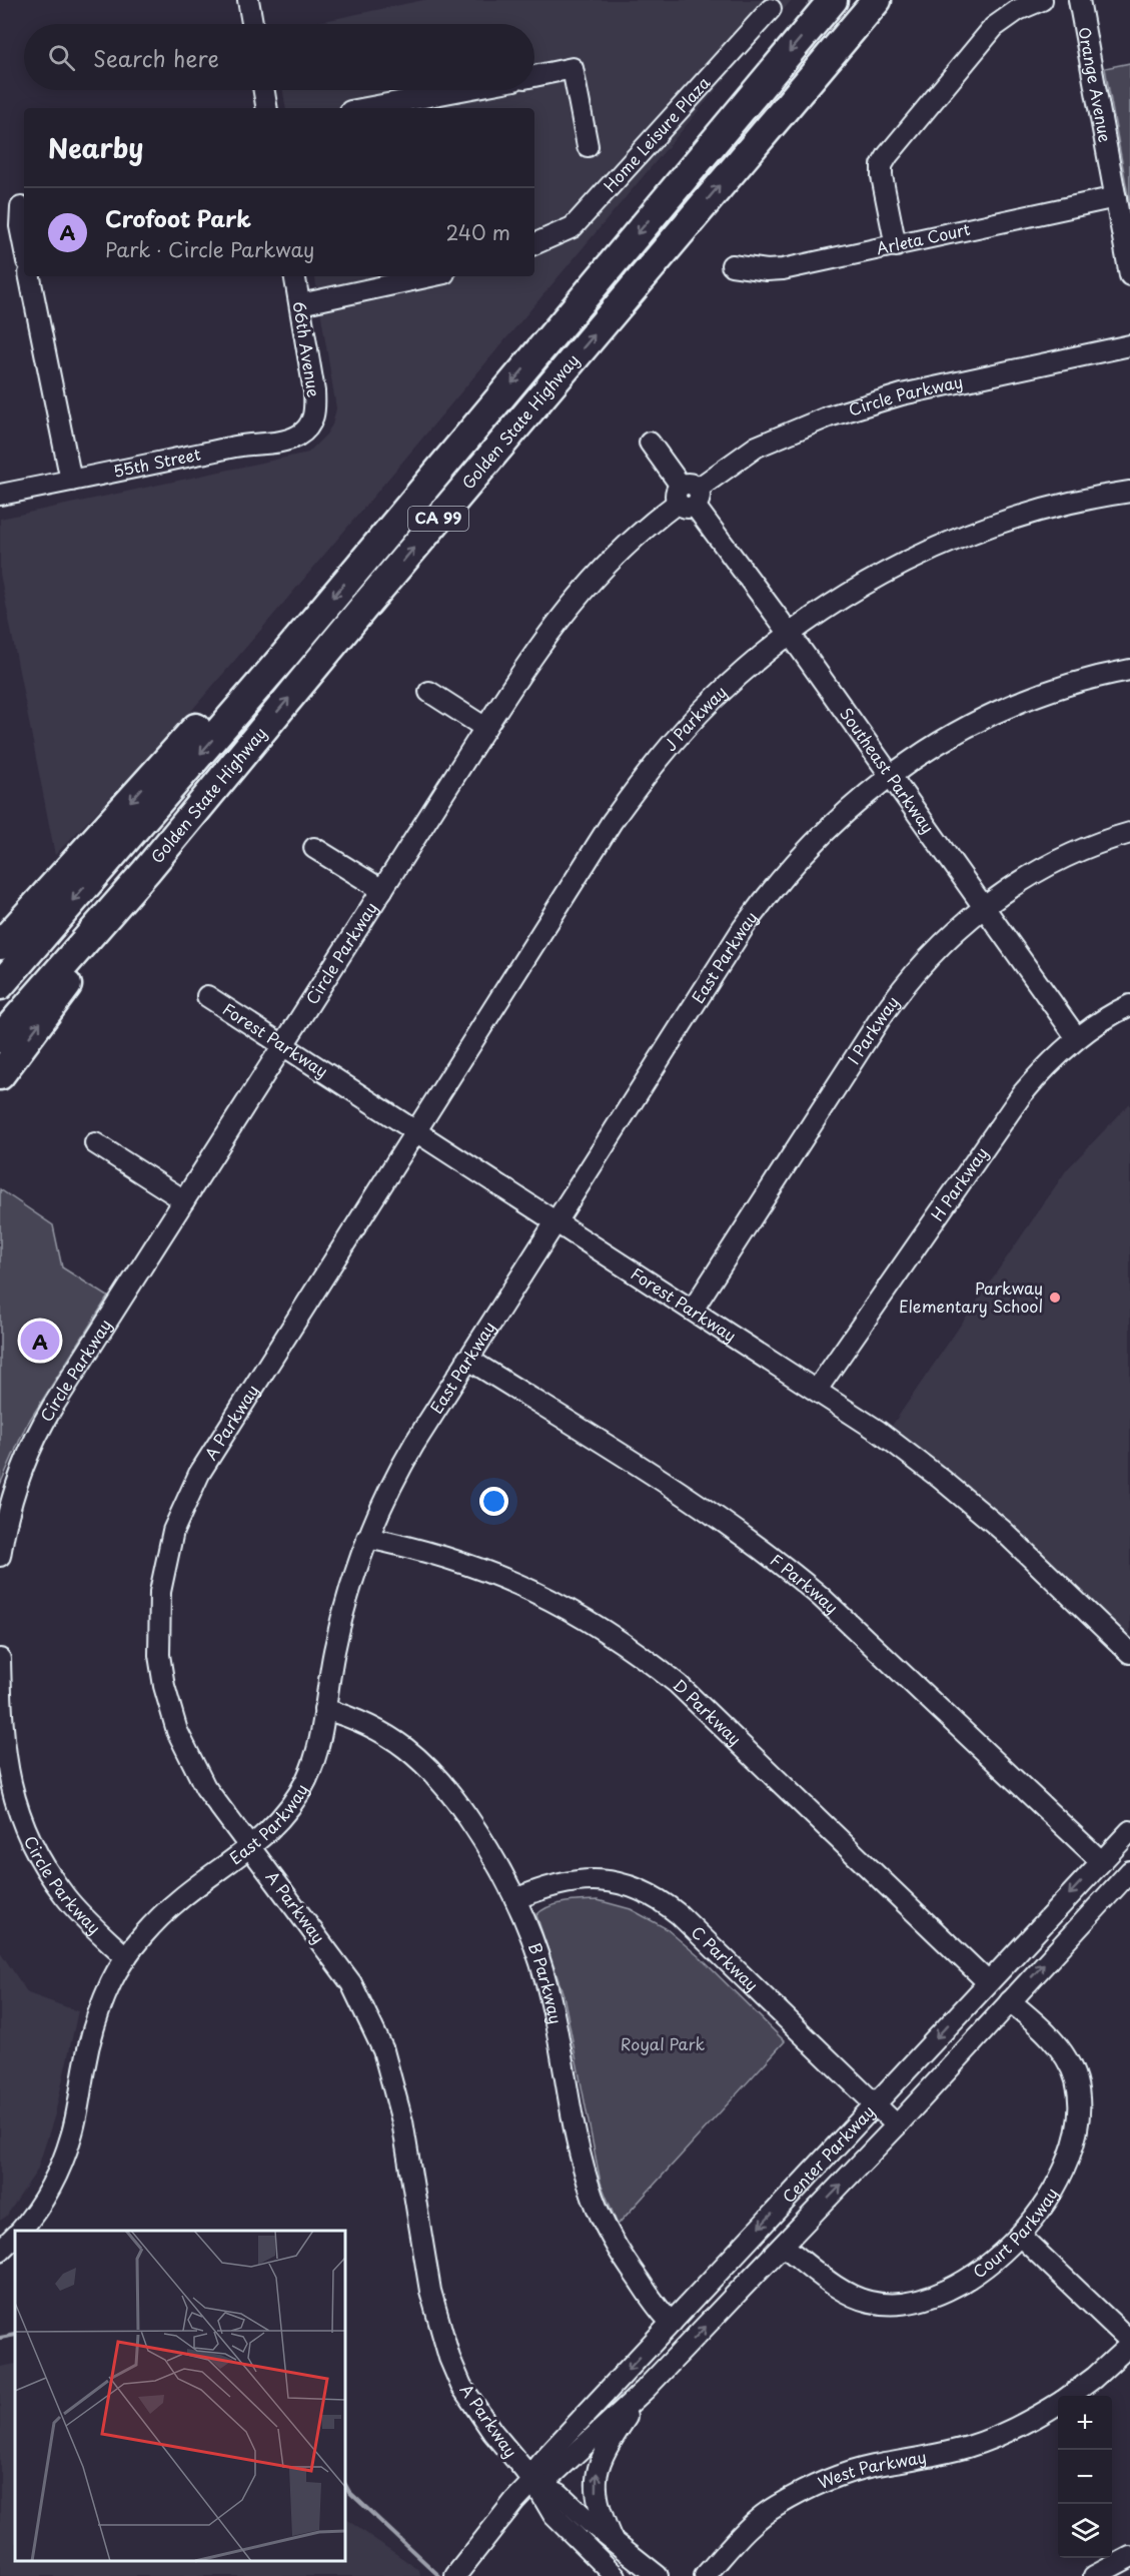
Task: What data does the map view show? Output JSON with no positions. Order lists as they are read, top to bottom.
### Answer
{
  "streets": {
    "highway": ["Golden State Highway", "CA 99"],
    "street": [
      "Orange Avenue",
      "Home Leisure Plaza",
      "Arleta Court",
      "66th Avenue",
      "Circle Parkway",
      "55th Street",
      "J Parkway",
      "Southeast Parkway",
      "East Parkway",
      "I Parkway",
      "Forest Parkway",
      "H Parkway",
      "A Parkway",
      "F Parkway",
      "D Parkway",
      "C Parkway",
      "B Parkway",
      "Center Parkway",
      "Court Parkway",
      "West Parkway"
    ]
  },
  "crossings": [
    ["Orange Avenue", "Arleta Court"],
    ["66th Avenue", "55th Street"],
    ["Circle Parkway", "Southeast Parkway"],
    ["Circle Parkway", "East Parkway"],
    ["Circle Parkway", "Forest Parkway"],
    ["J Parkway", "Southeast Parkway"],
    ["J Parkway", "Forest Parkway"],
    ["J Parkway", "A Parkway"],
    ["Southeast Parkway", "East Parkway"],
    ["Southeast Parkway", "I Parkway"],
    ["Southeast Parkway", "H Parkway"],
    ["East Parkway", "Forest Parkway"],
    ["East Parkway", "A Parkway"],
    ["East Parkway", "F Parkway"],
    ["East Parkway", "D Parkway"],
    ["East Parkway", "B Parkway"],
    ["I Parkway", "Forest Parkway"],
    ["Forest Parkway", "H Parkway"],
    ["Forest Parkway", "A Parkway"],
    ["A Parkway", "Center Parkway"],
    ["F Parkway", "Center Parkway"],
    ["D Parkway", "Center Parkway"],
    ["C Parkway", "B Parkway"],
    ["C Parkway", "Center Parkway"],
    ["B Parkway", "Center Parkway"],
    ["Center Parkway", "Court Parkway"]
  ],
  "parks": ["Royal Park"],
  "places": ["Parkway Elementary School"],
  "page": {
    "search": "Search here",
    "heading": "Nearby",
    "list": [
      {
        "mark": "A",
        "name": "Crofoot Park",
        "note": "Park · Circle Parkway",
        "value": "240 m"
      }
    ],
    "pins": "A",
    "map_buttons": ["+", "−"]
  }
}
